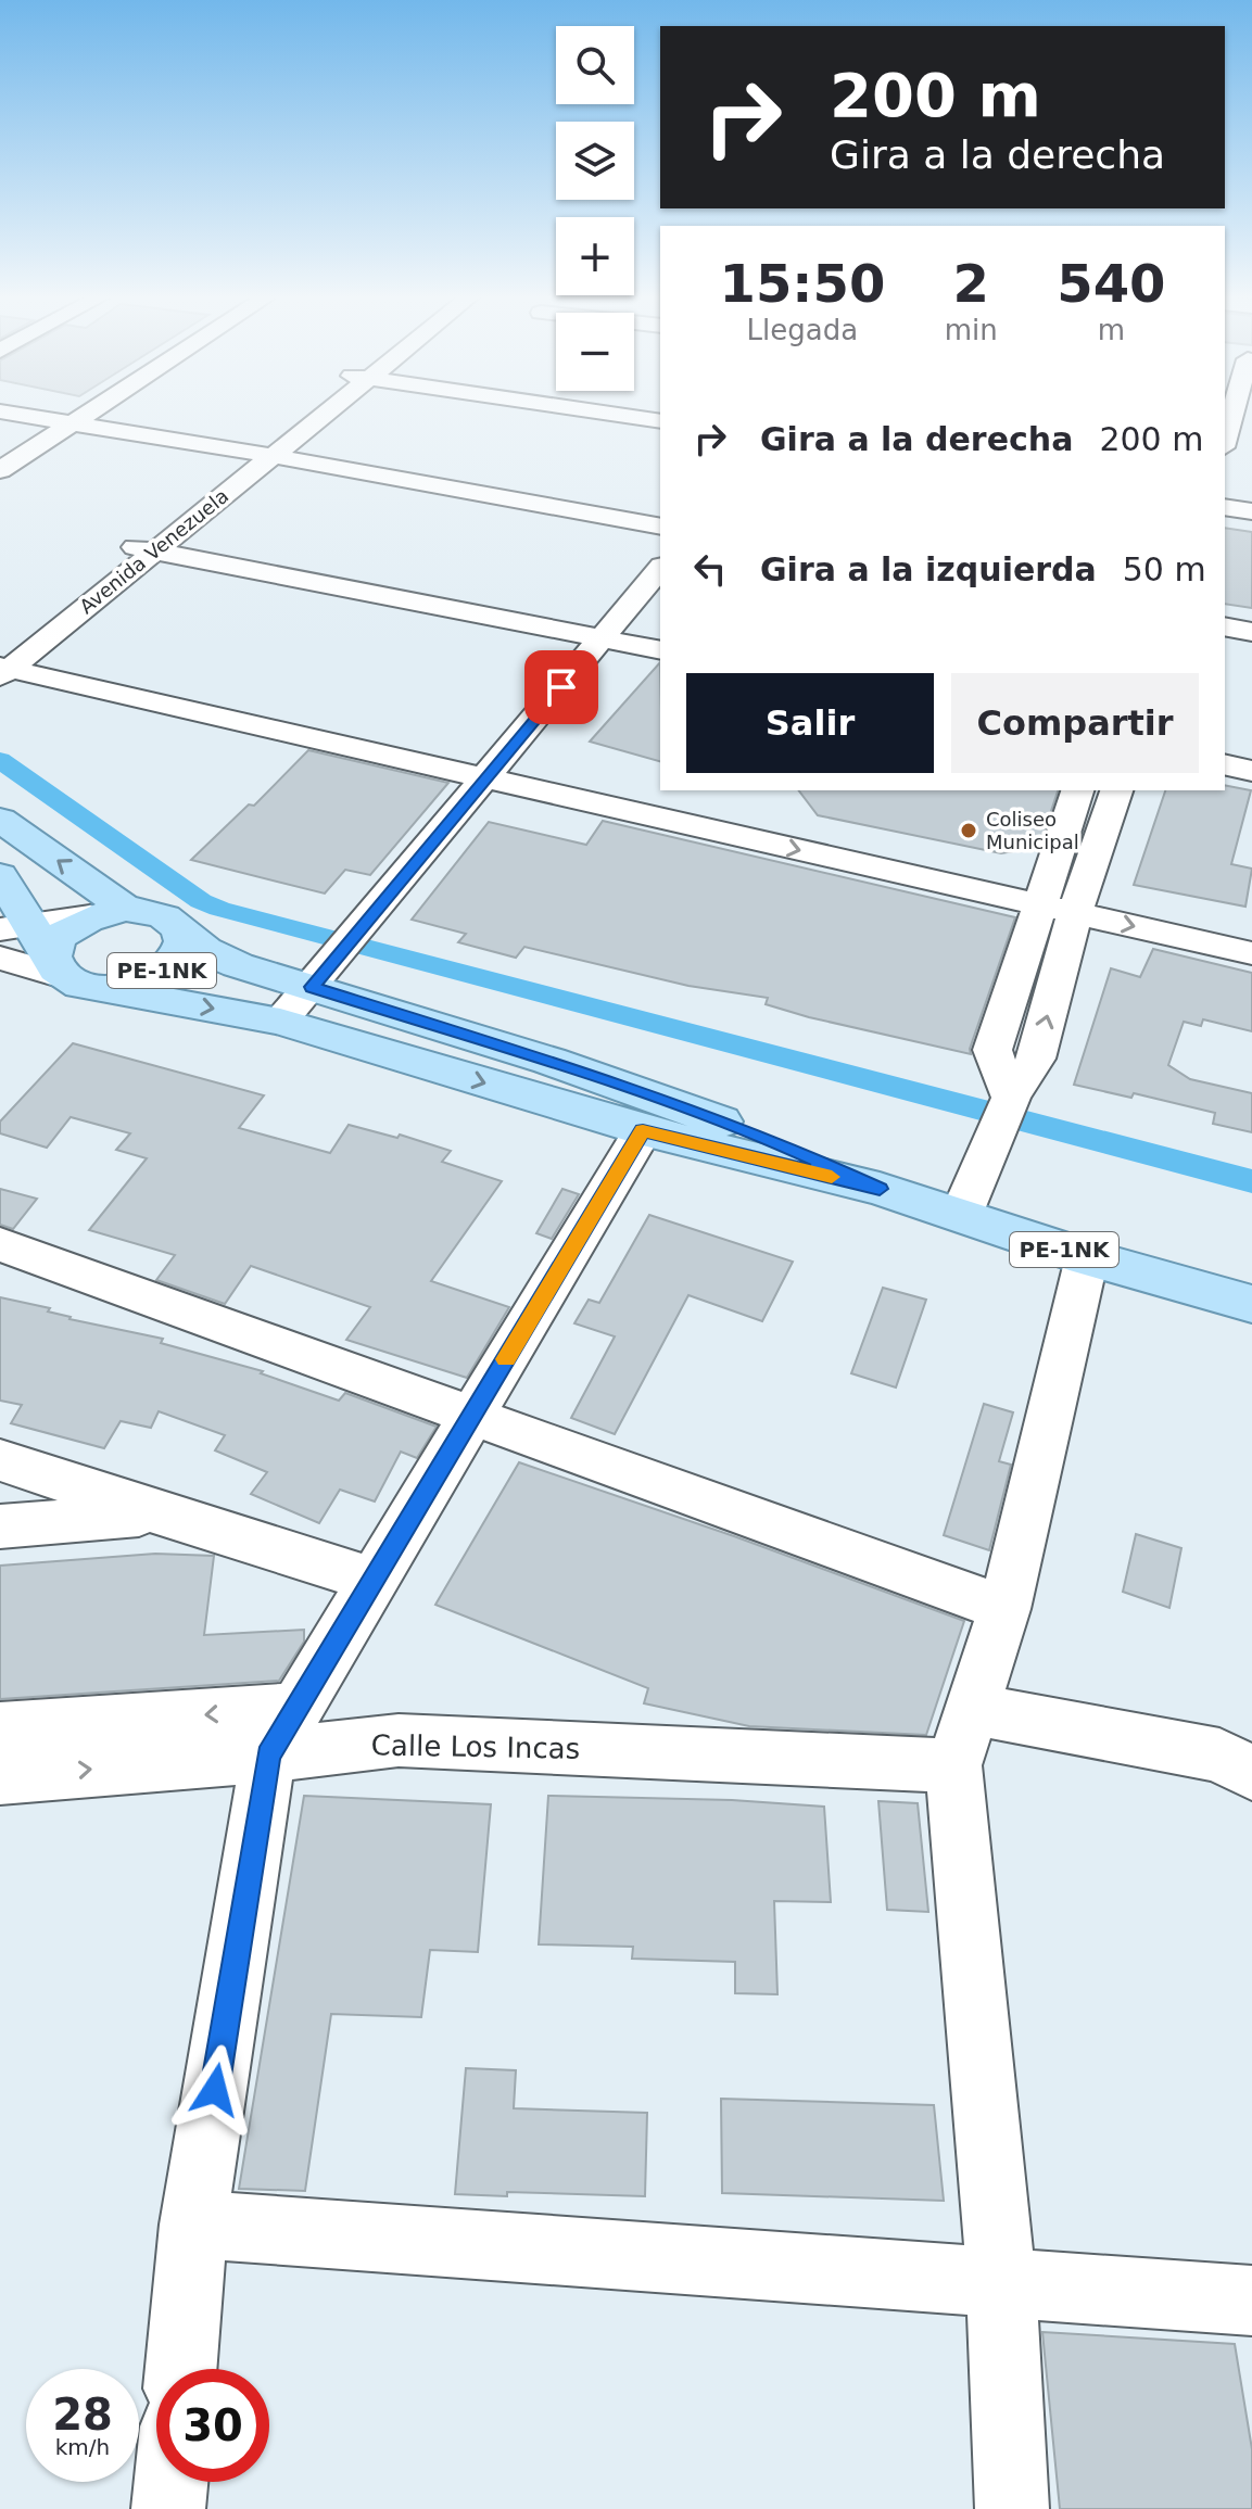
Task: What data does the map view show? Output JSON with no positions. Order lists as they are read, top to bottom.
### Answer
{
  "streets": {
    "main road": ["PE-1NK"],
    "street": ["Avenida Venezuela", "Calle Los Incas"]
  },
  "places": ["Coliseo Municipal"],
  "page": {
    "map_buttons": ["+", "−"],
    "turn": ["200 m", "Gira a la derecha"],
    "eta": [
      "15:50",
      "Llegada",
      "2",
      "min",
      "540",
      "m"
    ],
    "list": [
      {
        "name": "Gira a la derecha",
        "value": "200 m"
      },
      {
        "name": "Gira a la izquierda",
        "value": "50 m"
      }
    ],
    "buttons": ["Salir", "Compartir"],
    "speed": "28 km/h",
    "limit": "30"
  }
}
